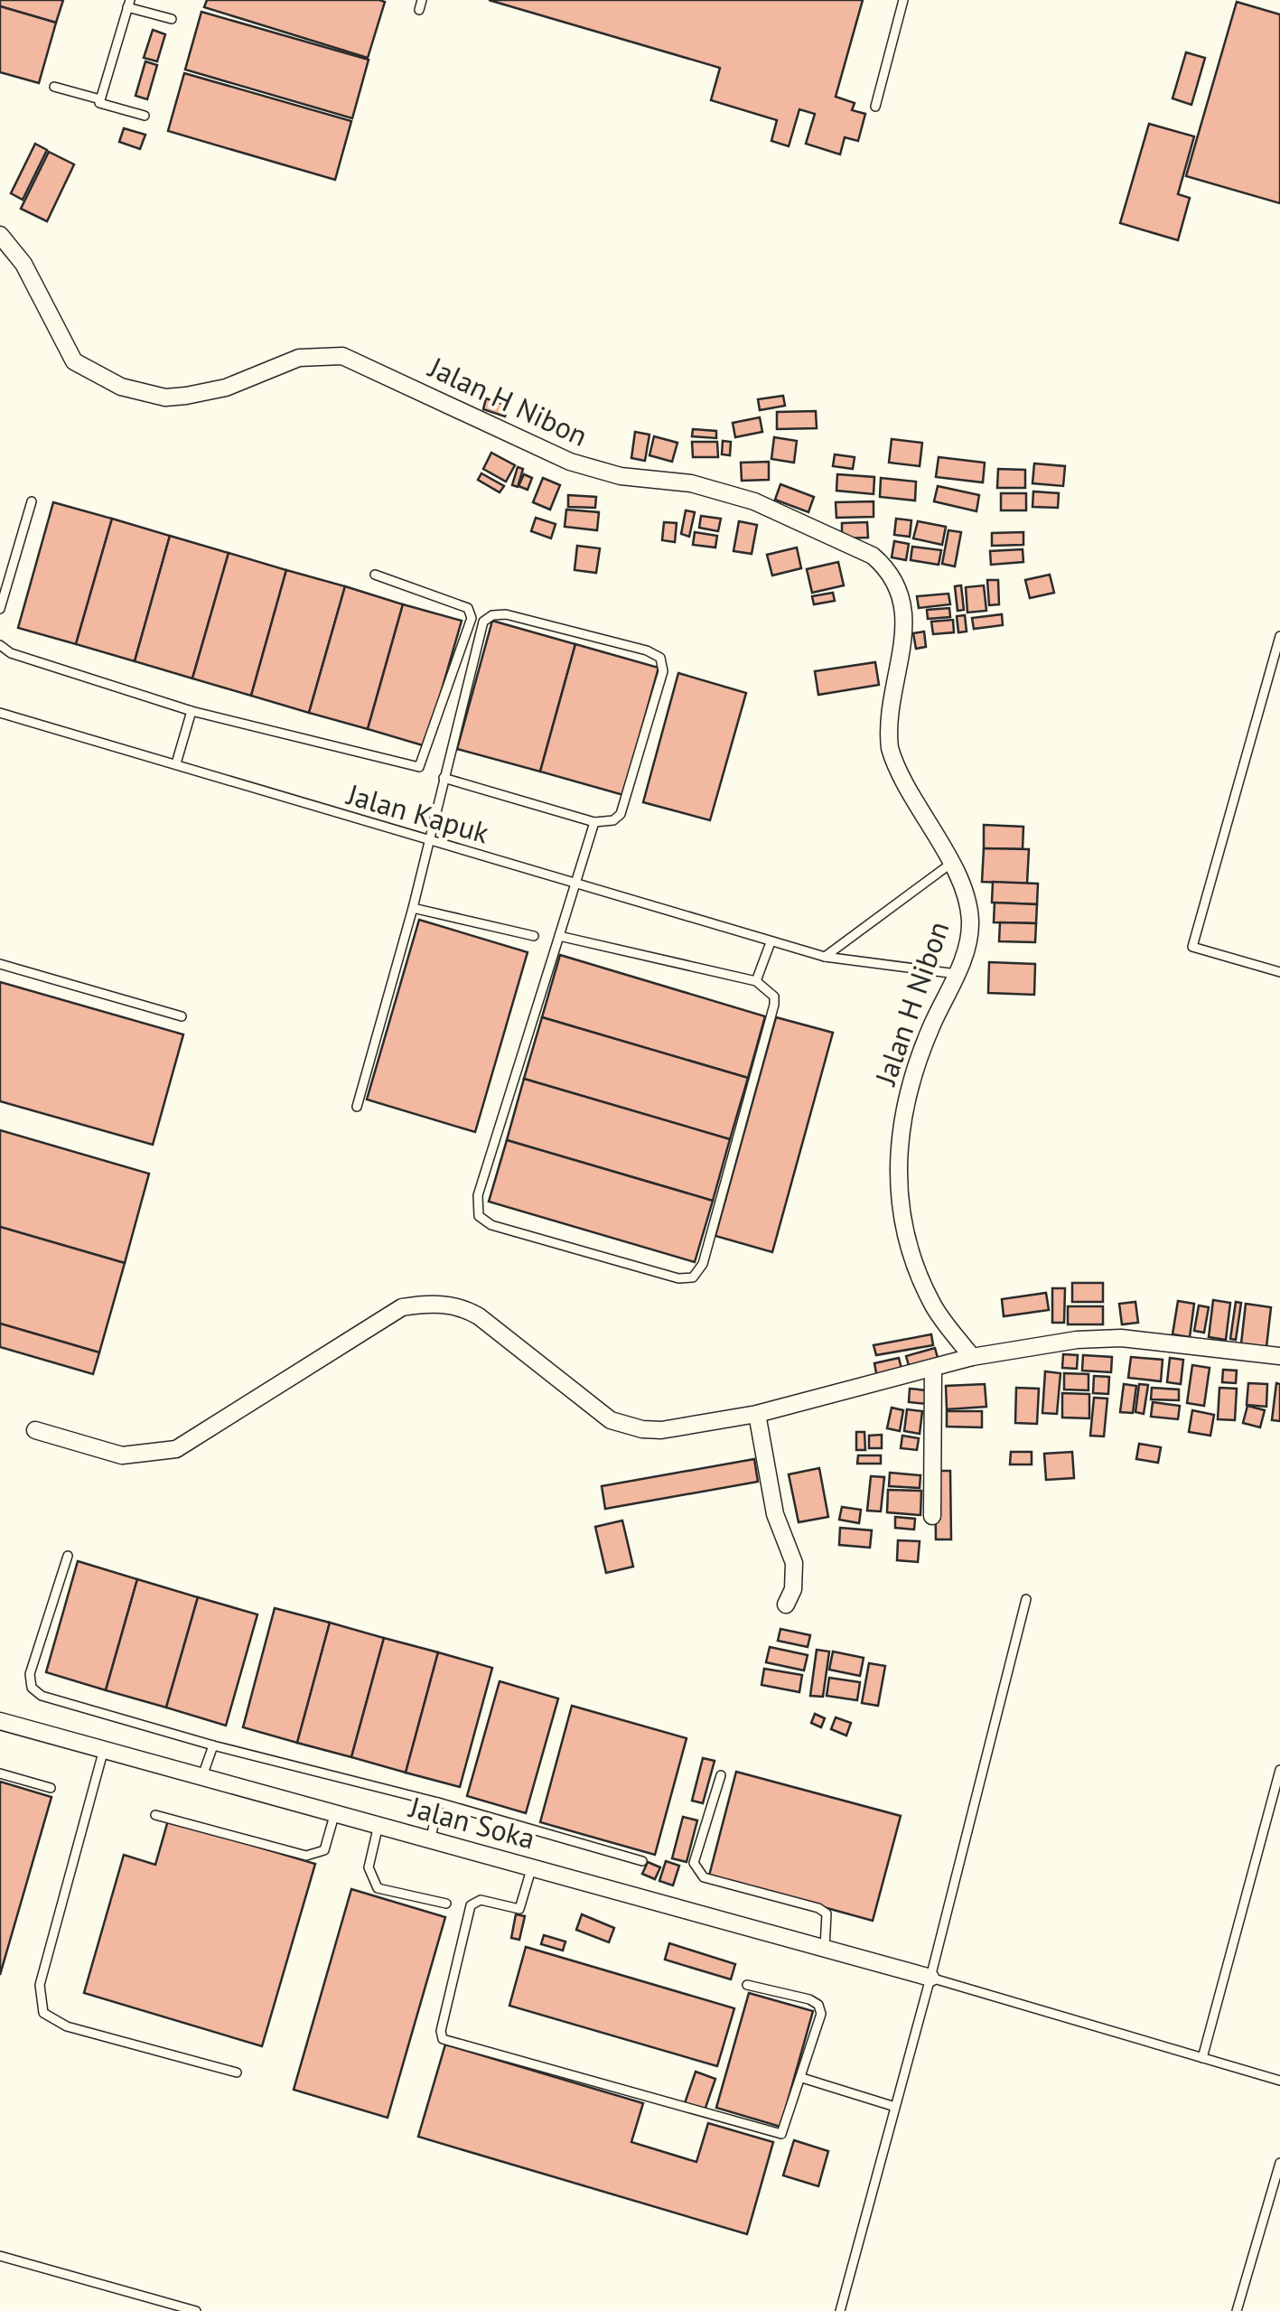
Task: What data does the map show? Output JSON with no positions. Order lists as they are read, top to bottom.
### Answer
{
  "streets": {
    "street": ["Jalan H Nibon", "Jalan Soka"],
    "lane": ["Jalan Kapuk"]
  },
  "crossings": [
    ["Jalan H Nibon", "Jalan Kapuk"]
  ]
}
